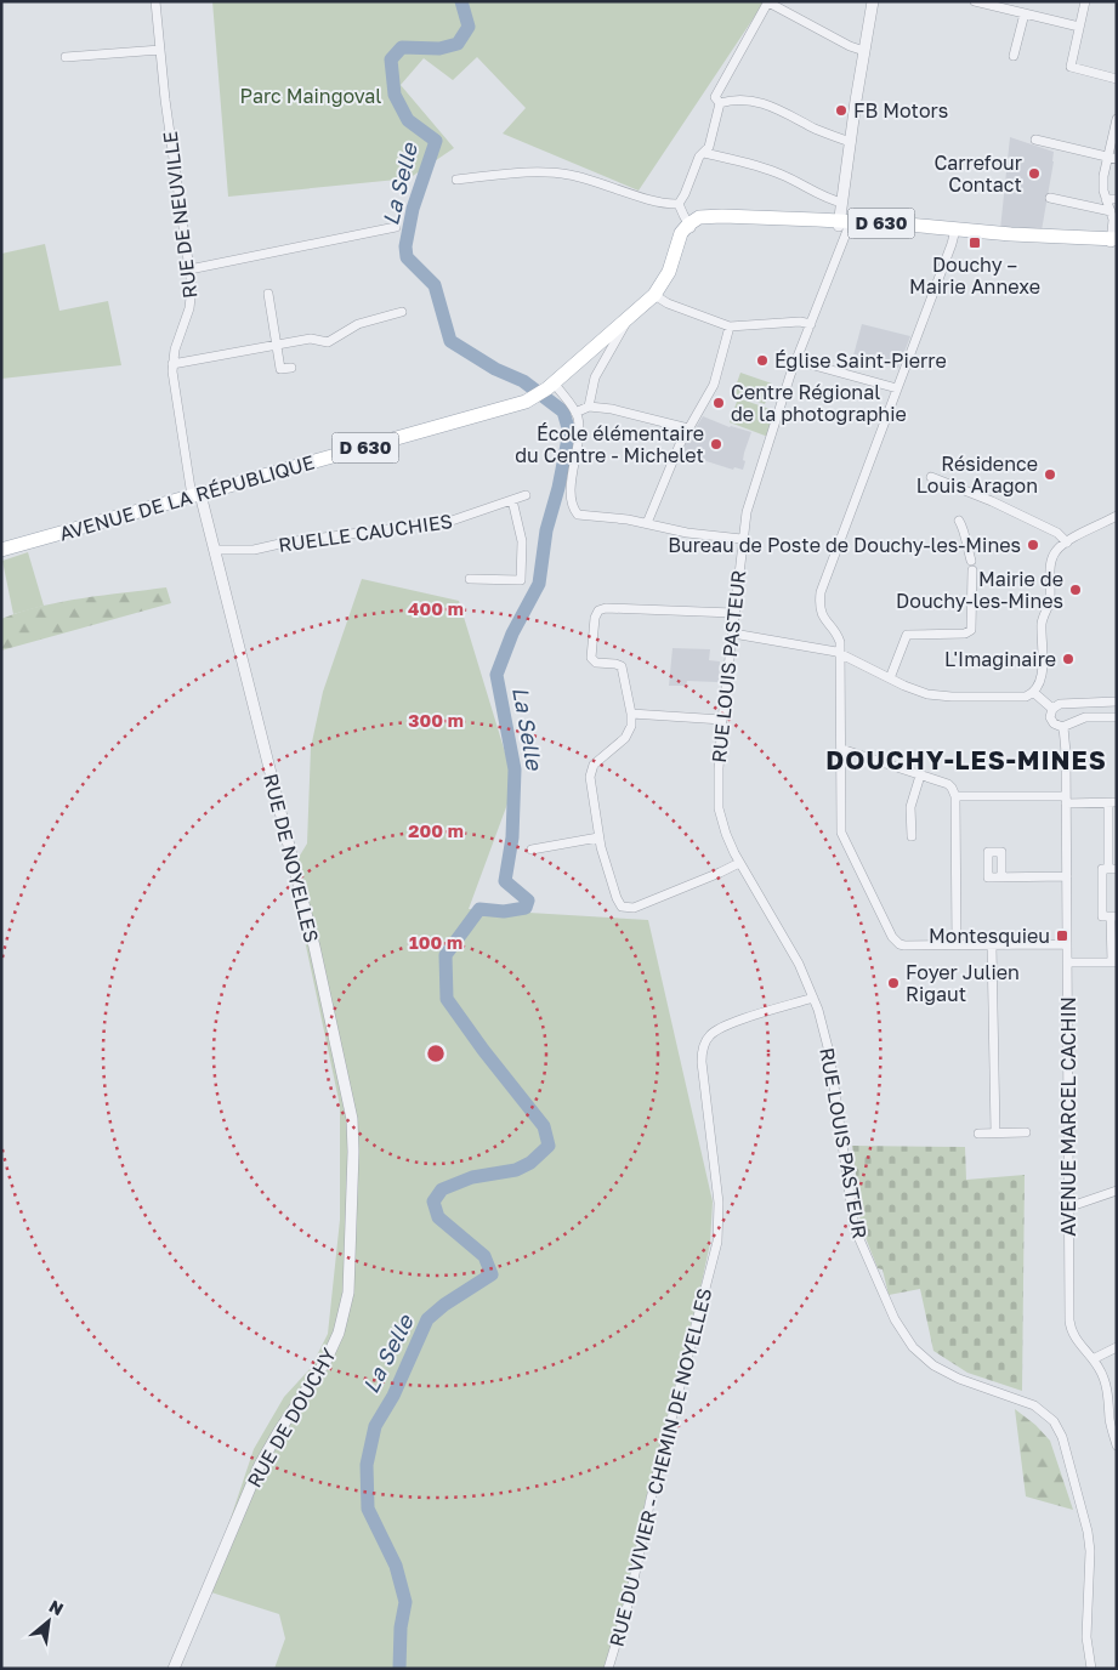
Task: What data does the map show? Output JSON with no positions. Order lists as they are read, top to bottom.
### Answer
{
  "streets": {
    "main road": ["D 630", "AVENUE DE LA RÉPUBLIQUE"],
    "street": [
      "RUE DE NEUVILLE",
      "RUELLE CAUCHIES",
      "RUE LOUIS PASTEUR",
      "RUE DE NOYELLES",
      "AVENUE MARCEL CACHIN",
      "RUE DE DOUCHY",
      "RUE DU VIVIER - CHEMIN DE NOYELLES"
    ]
  },
  "crossings": [
    ["RUE DE NEUVILLE", "AVENUE DE LA RÉPUBLIQUE"],
    ["RUE DE NEUVILLE", "RUE DE NOYELLES"],
    ["D 630", "AVENUE DE LA RÉPUBLIQUE"],
    ["D 630", "RUE LOUIS PASTEUR"],
    ["AVENUE DE LA RÉPUBLIQUE", "RUE DE NOYELLES"],
    ["RUELLE CAUCHIES", "RUE DE NOYELLES"],
    ["RUE LOUIS PASTEUR", "RUE DU VIVIER - CHEMIN DE NOYELLES"],
    ["RUE DE NOYELLES", "RUE DE DOUCHY"]
  ],
  "districts": ["DOUCHY-LES-MINES"],
  "water": ["La Selle"],
  "parks": ["Parc Maingoval"],
  "places": {
    "other": [
      "FB Motors",
      "Carrefour Contact",
      "Église Saint-Pierre",
      "Centre Régional de la photographie",
      "École élémentaire du Centre - Michelet",
      "Résidence Louis Aragon",
      "Bureau de Poste de Douchy-les-Mines",
      "Mairie de Douchy-les-Mines",
      "L'Imaginaire",
      "Foyer Julien Rigaut"
    ],
    "transit": ["Douchy – Mairie Annexe", "Montesquieu"]
  },
  "north": "top right",
  "rings": [
    "400 m",
    "300 m",
    "200 m",
    "100 m"
  ]
}
